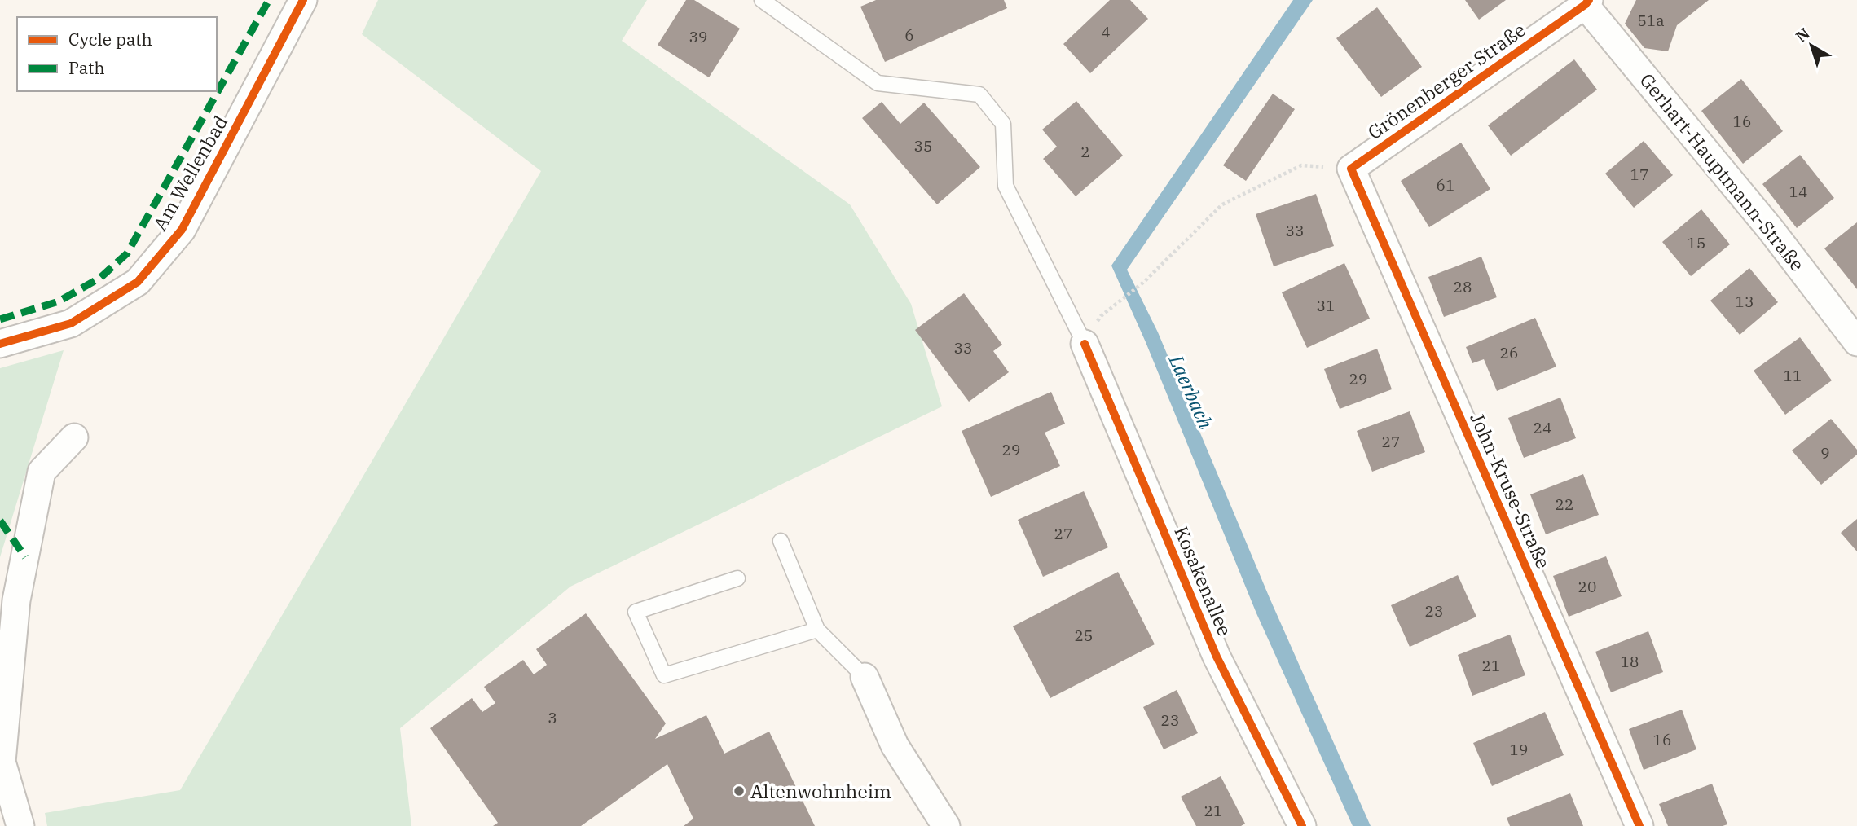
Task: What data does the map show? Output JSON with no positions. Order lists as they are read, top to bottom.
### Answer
{
  "streets": {
    "street": [
      "Grönenberger Straße",
      "Gerhart-Hauptmann-Straße",
      "Am Wellenbad",
      "John-Kruse-Straße",
      "Kosakenallee"
    ]
  },
  "crossings": [
    ["Grönenberger Straße", "Gerhart-Hauptmann-Straße"],
    ["Grönenberger Straße", "John-Kruse-Straße"]
  ],
  "water": ["Laerbach"],
  "places": ["Altenwohnheim"],
  "house_numbers": [
    "51a",
    "4",
    "6",
    "39",
    "16",
    "35",
    "2",
    "17",
    "61",
    "14",
    "33",
    "15",
    "28",
    "13",
    "31",
    "33",
    "26",
    "11",
    "29",
    "24",
    "27",
    "29",
    "9",
    "22",
    "27",
    "20",
    "23",
    "25",
    "18",
    "21",
    "3",
    "23",
    "16",
    "19",
    "21"
  ],
  "legend": ["Cycle path", "Path"],
  "north": "top left"
}
